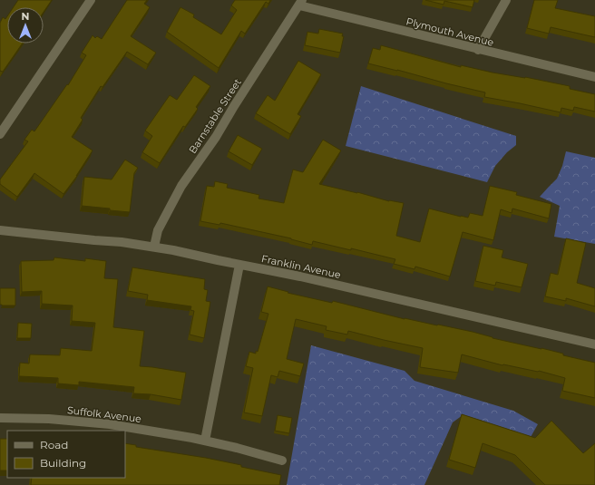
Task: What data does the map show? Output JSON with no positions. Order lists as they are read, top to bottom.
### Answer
{
  "streets": {
    "street": [
      "Plymouth Avenue",
      "Barnstable Street",
      "Franklin Avenue",
      "Suffolk Avenue"
    ]
  },
  "crossings": [
    ["Plymouth Avenue", "Barnstable Street"],
    ["Barnstable Street", "Franklin Avenue"]
  ],
  "legend": ["Road", "Building"],
  "north": "top"
}
